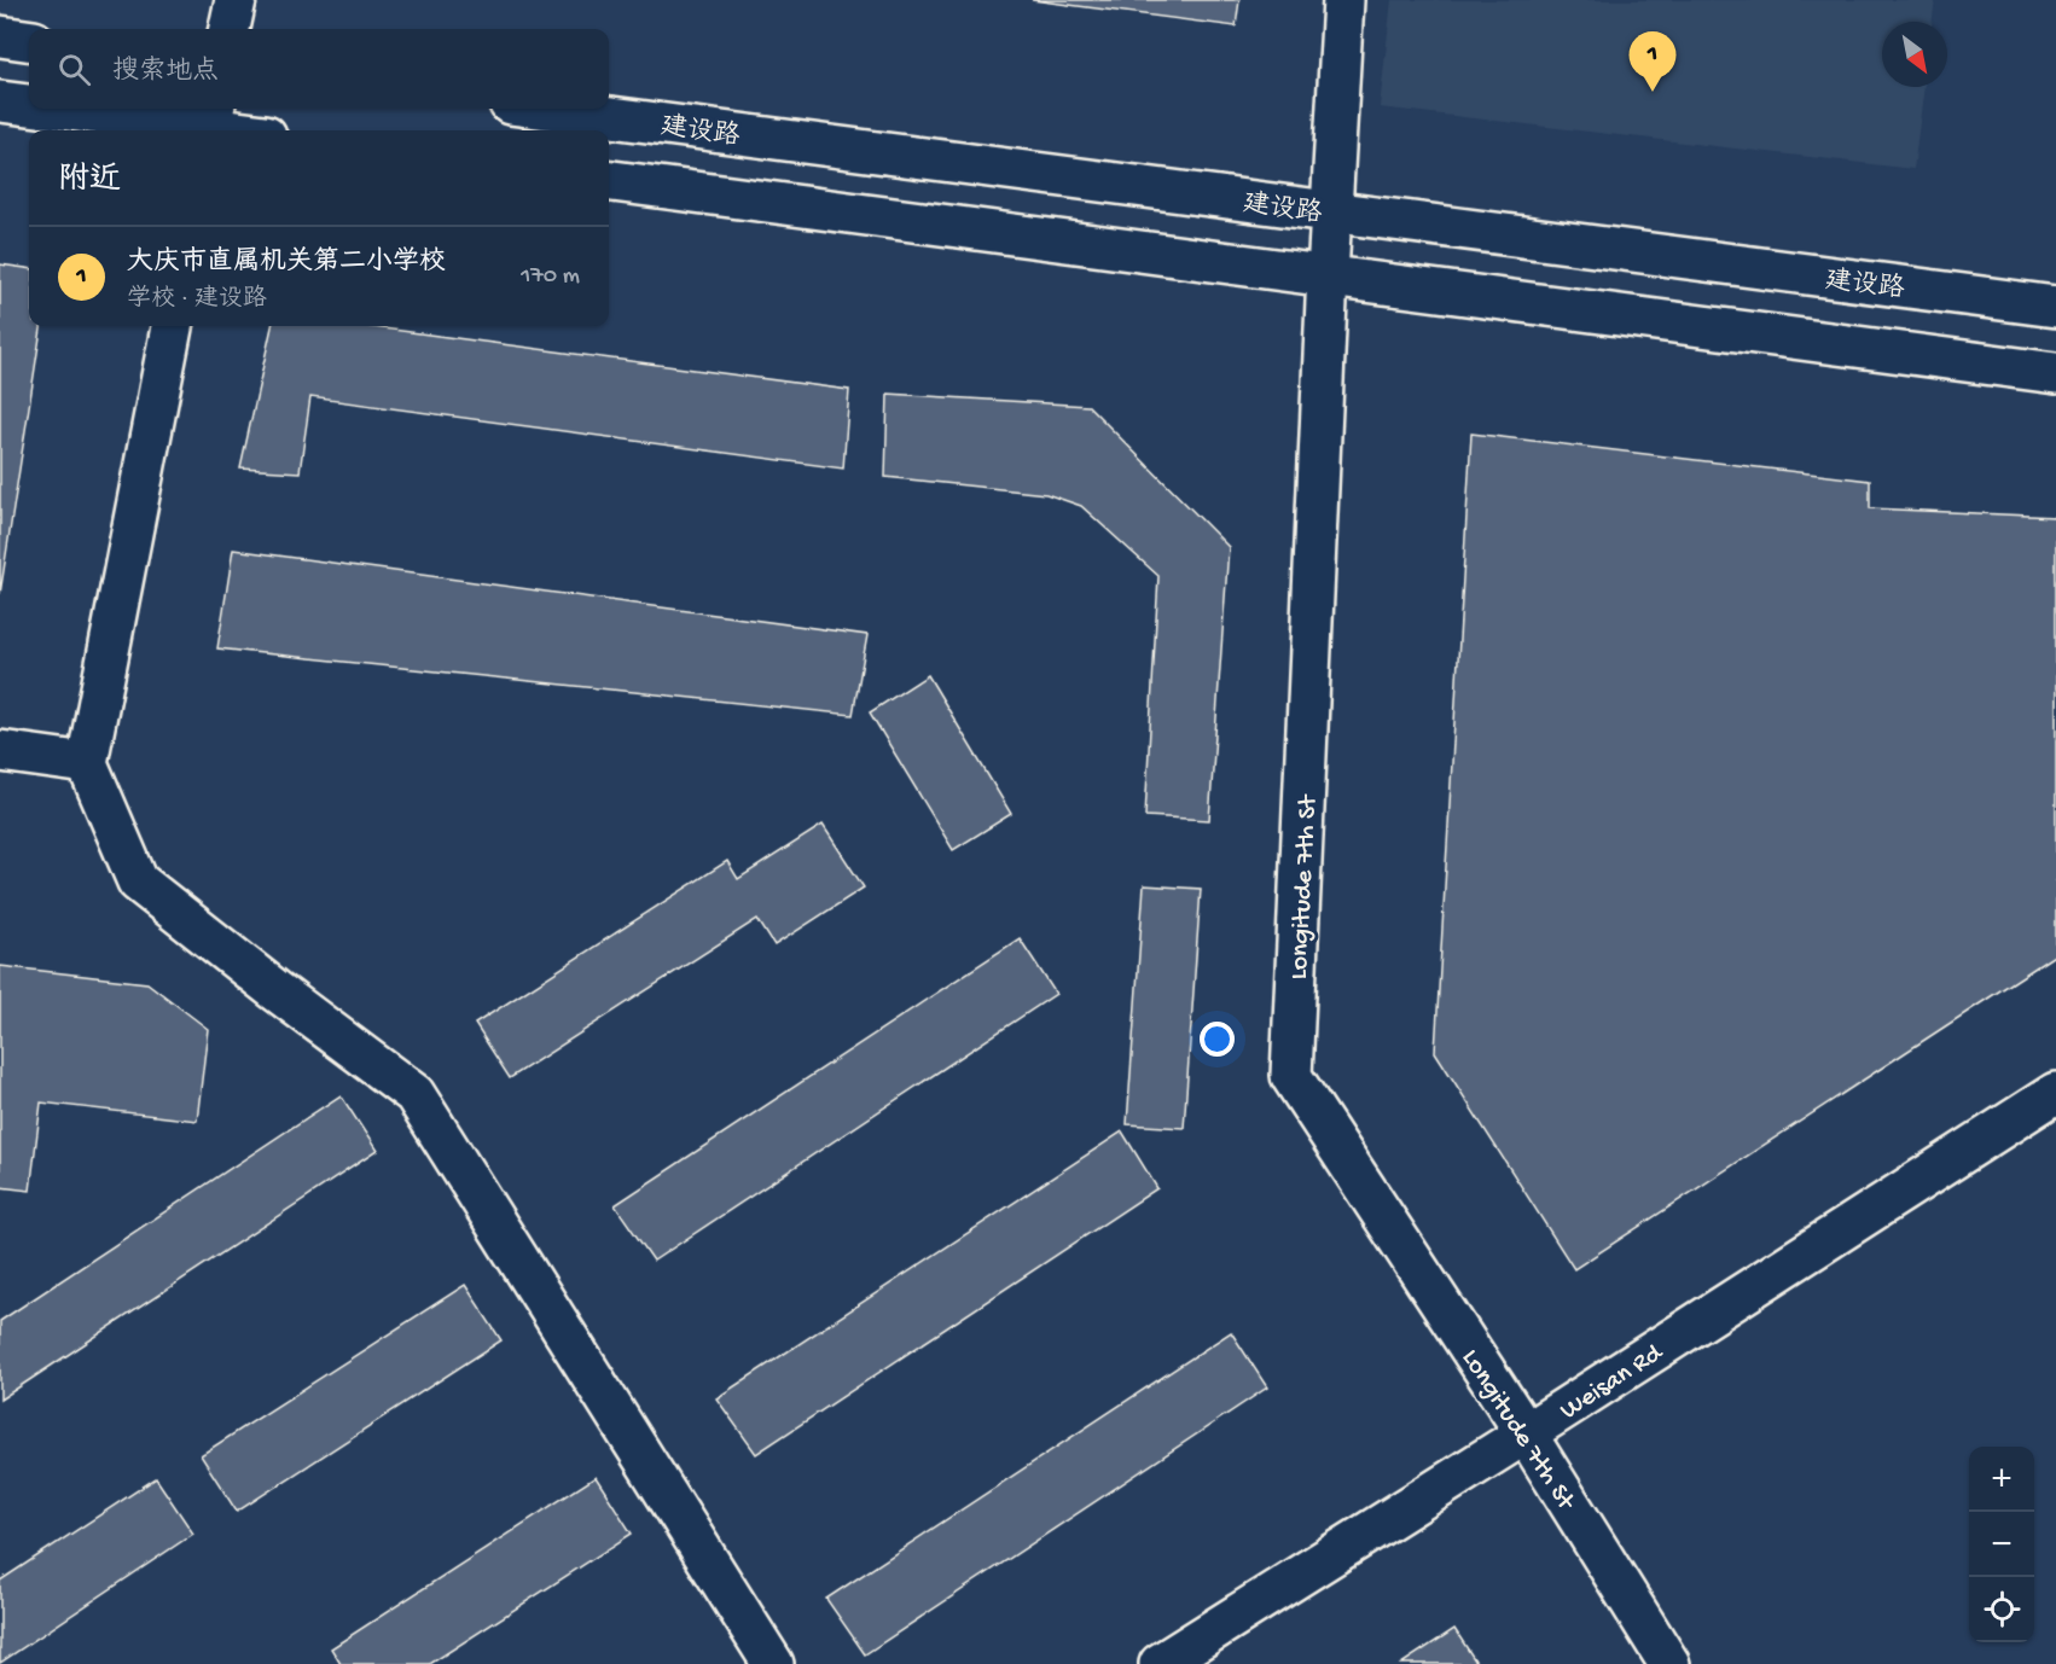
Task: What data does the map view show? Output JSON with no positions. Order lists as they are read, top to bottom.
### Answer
{
  "streets": {
    "street": ["建设路", "Longitude 7th St", "Weisan Rd"]
  },
  "crossings": [
    ["建设路", "Longitude 7th St"],
    ["Longitude 7th St", "Weisan Rd"]
  ],
  "north": "bottom right",
  "page": {
    "search": "搜索地点",
    "pins": "1",
    "heading": "附近",
    "list": [
      {
        "mark": "1",
        "name": "大庆市直属机关第二小学校",
        "note": "学校 · 建设路",
        "value": "170 m"
      }
    ],
    "map_buttons": ["+", "−"]
  }
}
